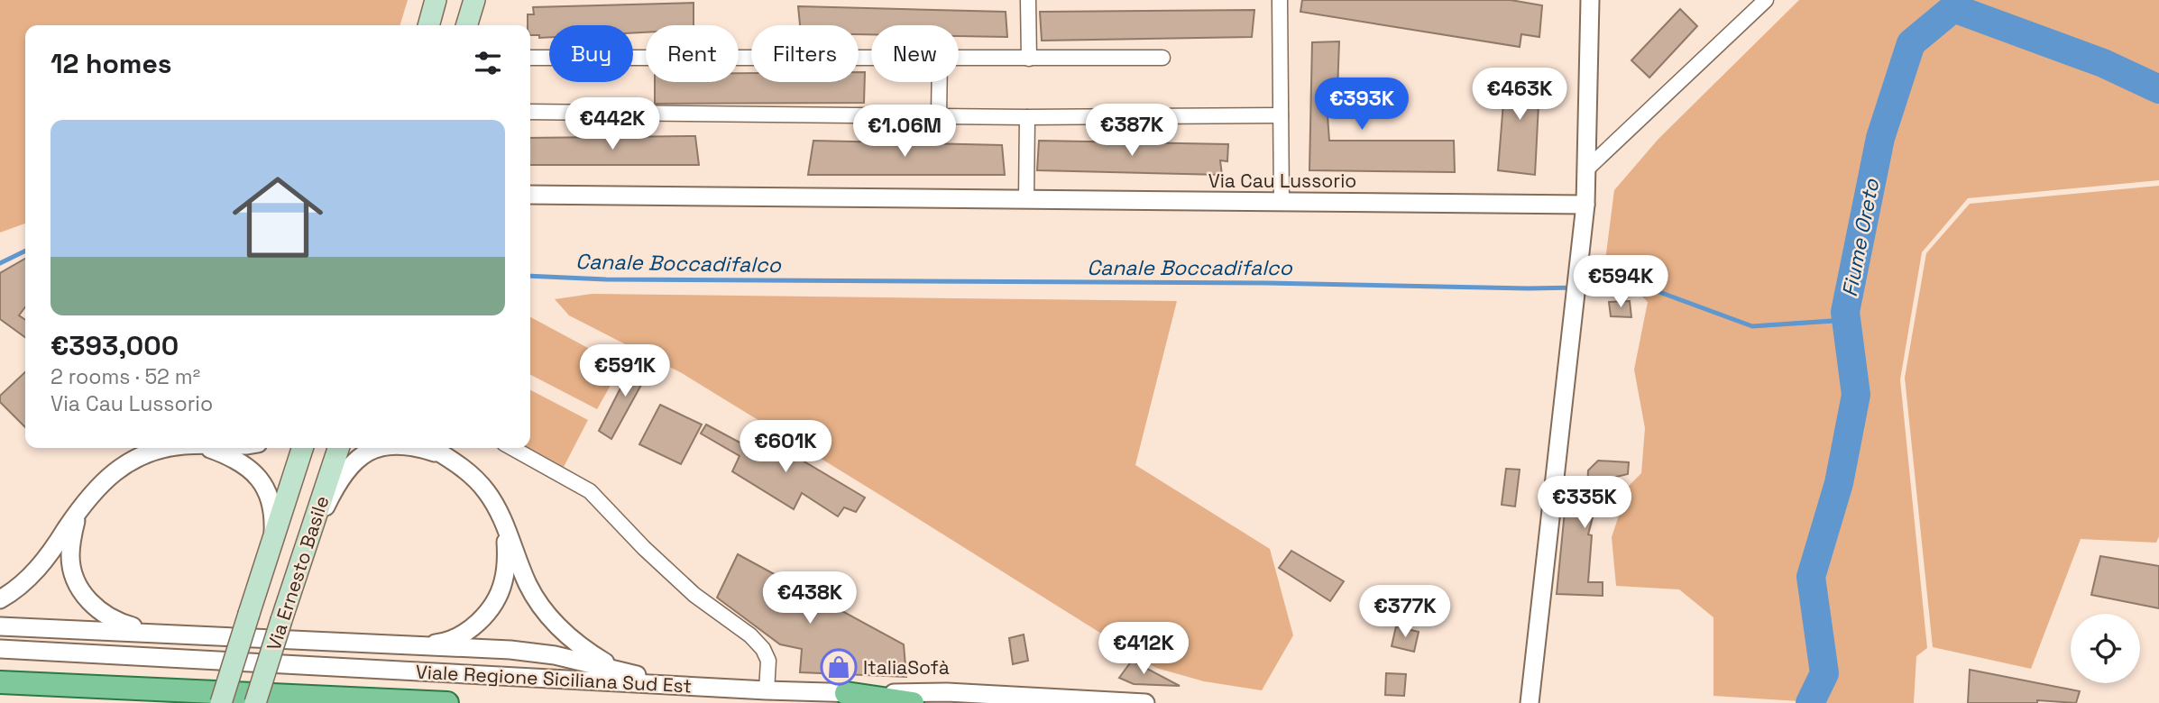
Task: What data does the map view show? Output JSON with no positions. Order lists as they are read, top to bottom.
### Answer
{
  "streets": {
    "main road": ["Via Ernesto Basile", "Viale Regione Siciliana Sud Est"],
    "street": ["Via Cau Lussorio"]
  },
  "water": ["Fiume Oreto", "Canale Boccadifalco"],
  "places": {
    "shop": ["ItaliaSofà"]
  },
  "page": {
    "chip": [
      "Buy",
      "Rent",
      "Filters",
      "New"
    ],
    "heading": "12 homes",
    "price": [
      "€463K",
      "€393K",
      "€442K",
      "€387K",
      "€1.06M",
      "€594K",
      "€591K",
      "€601K",
      "€335K",
      "€438K",
      "€377K",
      "€412K"
    ],
    "list": [
      {
        "name": "€393,000",
        "note": "2 rooms · 52 m² · Via Cau Lussorio"
      }
    ]
  }
}
